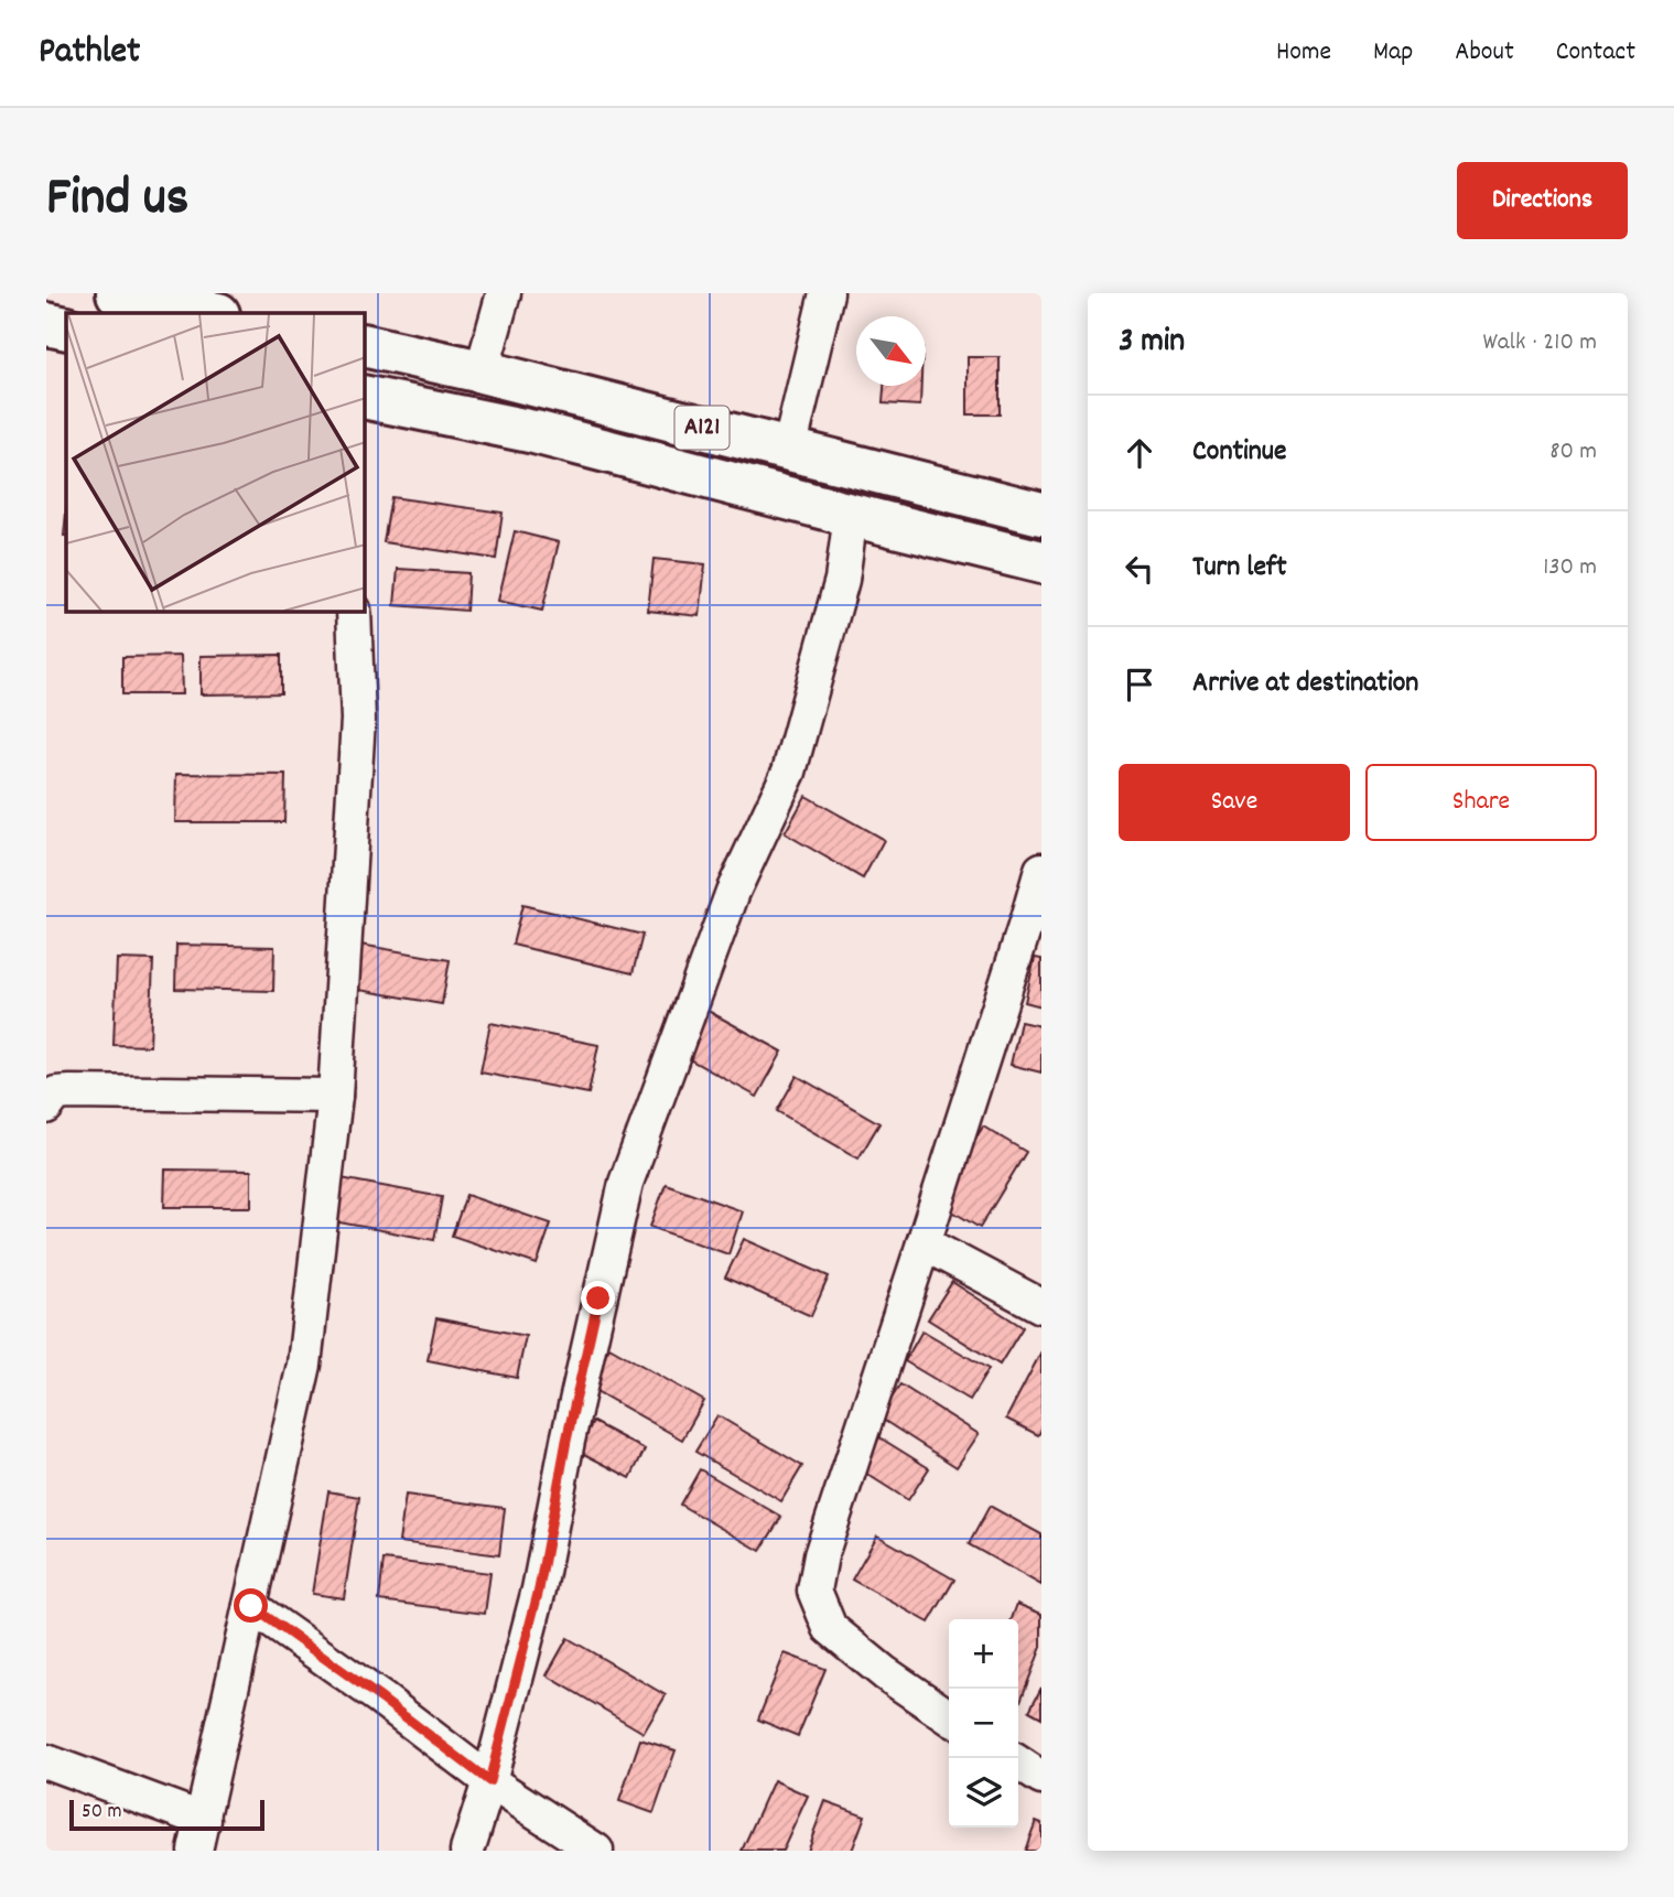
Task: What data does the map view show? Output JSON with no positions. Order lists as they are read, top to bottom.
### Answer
{
  "streets": {
    "highway": ["A121"]
  },
  "scale_bar": "50 m",
  "north": "bottom right",
  "page": {
    "header": "Pathlet",
    "nav": [
      "Home",
      "Map",
      "About",
      "Contact"
    ],
    "title": "Find us",
    "buttons": [
      "Directions",
      ["Save", "Share"]
    ],
    "heading": ["3 min", "Walk · 210 m"],
    "list": [
      ["Continue", "80 m"],
      ["Turn left", "130 m"],
      "Arrive at destination"
    ],
    "map_buttons": ["+", "−"],
    "scale": "50 m"
  }
}
